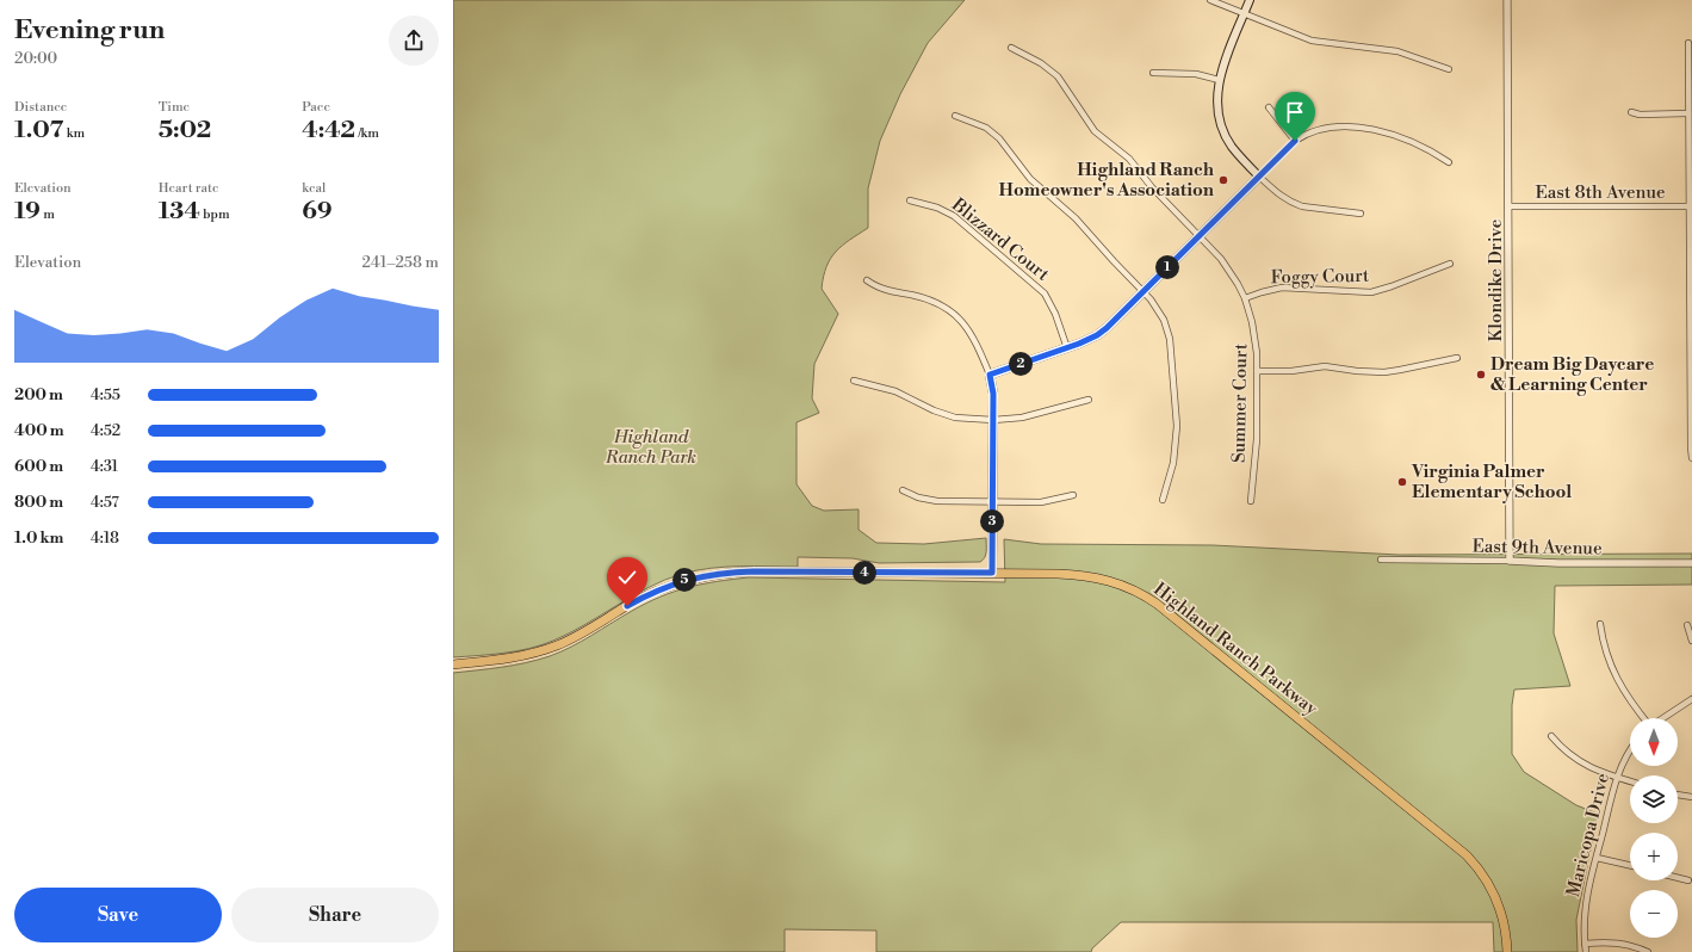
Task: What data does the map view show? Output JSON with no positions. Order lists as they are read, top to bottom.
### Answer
{
  "streets": {
    "main road": ["Highland Ranch Parkway"],
    "street": [
      "East 8th Avenue",
      "Blizzard Court",
      "Foggy Court",
      "Klondike Drive",
      "Summer Court",
      "East 9th Avenue",
      "Maricopa Drive"
    ]
  },
  "crossings": [
    ["East 8th Avenue", "Klondike Drive"],
    ["Foggy Court", "Summer Court"],
    ["Klondike Drive", "East 9th Avenue"]
  ],
  "parks": ["Highland Ranch Park"],
  "places": ["Highland Ranch Homeowner's Association", "Dream Big Daycare & Learning Center", "Virginia Palmer Elementary School"],
  "north": "bottom",
  "page": {
    "heading": ["Evening run", "20:00"],
    "stats": [
      ["Distance", "1.07 km"],
      ["Time", "5:02"],
      ["Pace", "4:42 /km"],
      ["Elevation", "19 m"],
      ["Heart rate", "134 bpm"],
      ["kcal", "69"]
    ],
    "chart": ["Elevation", "241–258 m"],
    "pins": [
      "1",
      "2",
      "3",
      "4",
      "5"
    ],
    "list": [
      {
        "name": "200 m",
        "note": "4:55"
      },
      {
        "name": "400 m",
        "note": "4:52"
      },
      {
        "name": "600 m",
        "note": "4:31"
      },
      {
        "name": "800 m",
        "note": "4:57"
      },
      {
        "name": "1.0 km",
        "note": "4:18"
      }
    ],
    "map_buttons": ["+", "−"],
    "buttons": ["Save", "Share"]
  }
}
